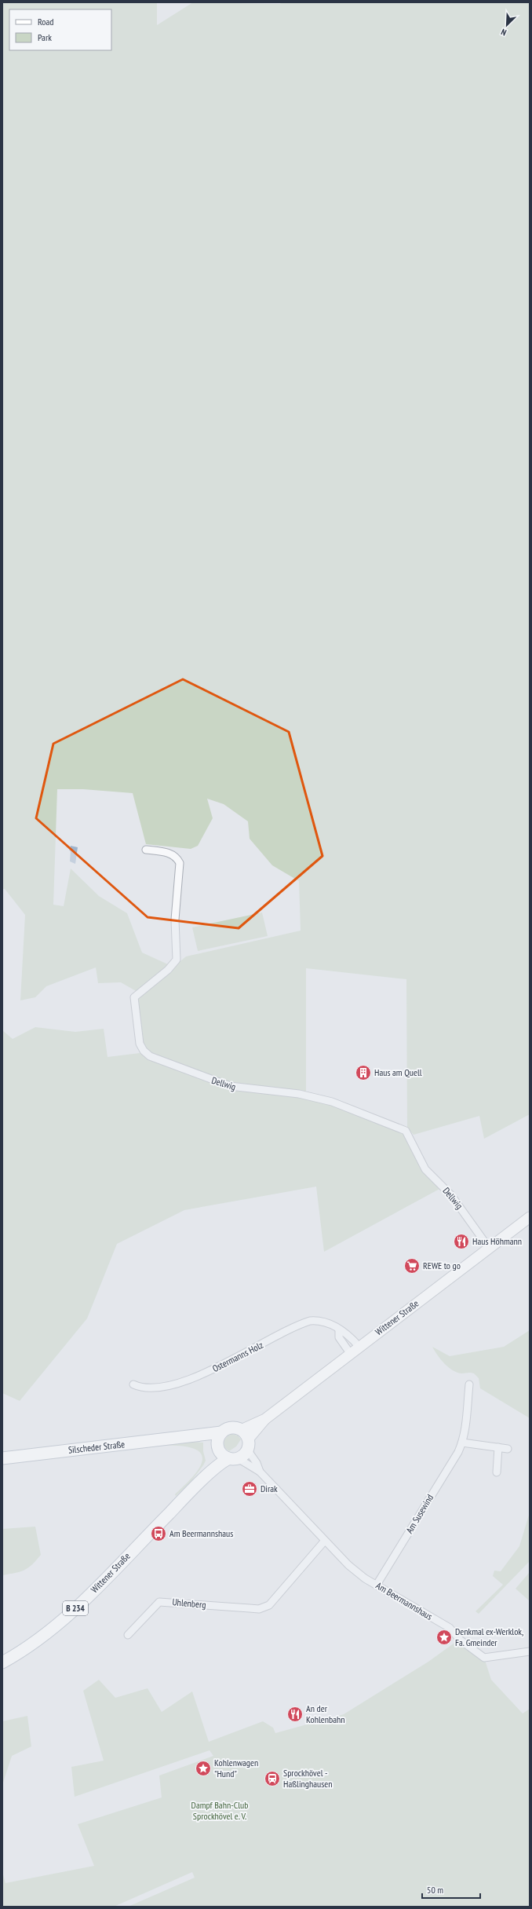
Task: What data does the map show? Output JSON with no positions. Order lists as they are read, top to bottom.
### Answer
{
  "streets": {
    "main road": ["Wittener Straße", "Silscheder Straße", "B 234"],
    "street": [
      "Dellwig",
      "Ostermanns Holz",
      "Am Susewind",
      "Am Beermannshaus",
      "Uhlenberg"
    ]
  },
  "crossings": [
    ["Dellwig", "Wittener Straße"],
    ["Wittener Straße", "Ostermanns Holz"],
    ["Wittener Straße", "Silscheder Straße"],
    ["Wittener Straße", "Am Beermannshaus"],
    ["Silscheder Straße", "Am Beermannshaus"],
    ["Am Susewind", "Am Beermannshaus"],
    ["Am Beermannshaus", "Uhlenberg"]
  ],
  "parks": ["Dampf Bahn-Club Sprockhövel e. V."],
  "places": {
    "building": ["Haus am Quell"],
    "restaurant": ["Haus Höhmann", "An der Kohlenbahn"],
    "supermarket": ["REWE to go"],
    "office": ["Dirak"],
    "bus stop": ["Am Beermannshaus"],
    "place": ["Denkmal ex-Werklok, Fa. Gmeinder", "Kohlenwagen \"Hund\""],
    "station": ["Sprockhövel - Haßlinghausen"]
  },
  "legend": ["Road", "Park"],
  "scale_bar": "50 m",
  "north": "bottom left"
}
